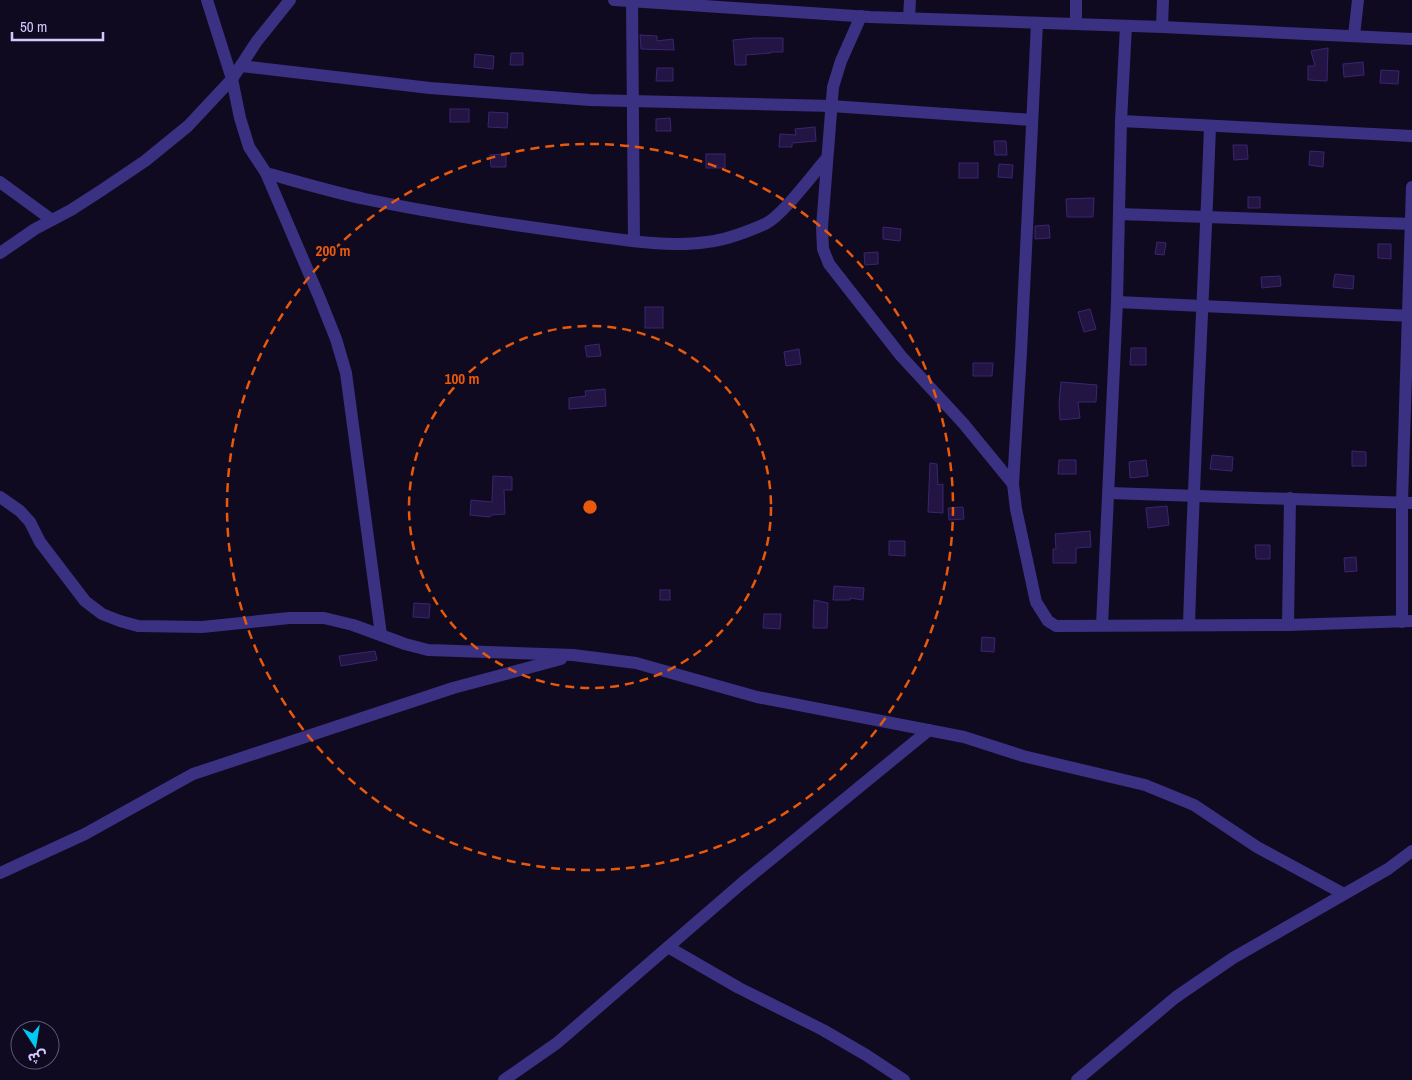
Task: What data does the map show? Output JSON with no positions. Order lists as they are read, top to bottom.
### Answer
{
  "scale_bar": "50 m",
  "north": "bottom",
  "rings": ["200 m", "100 m"]
}
